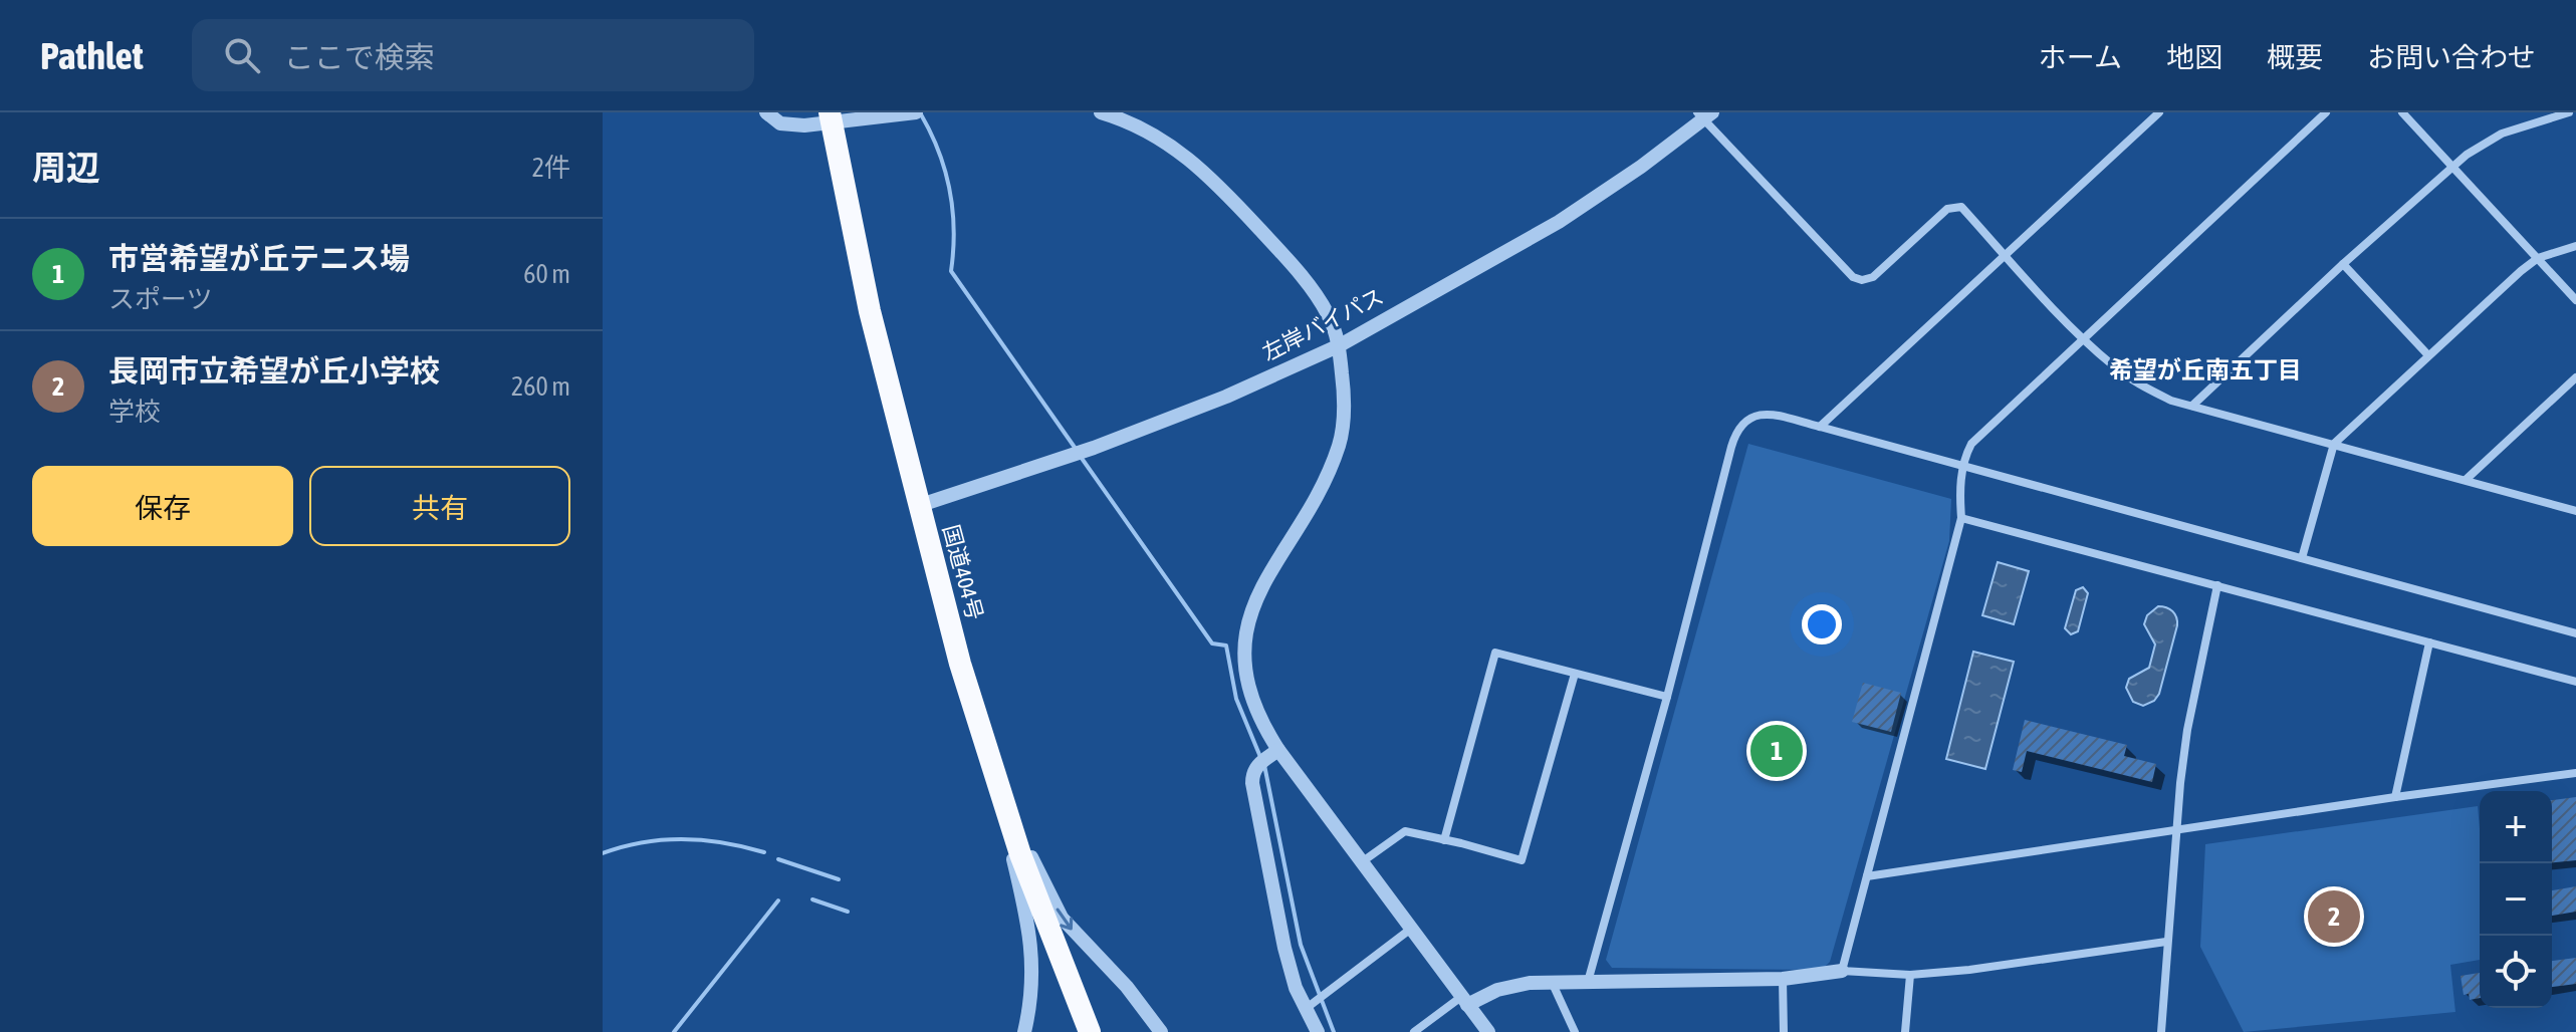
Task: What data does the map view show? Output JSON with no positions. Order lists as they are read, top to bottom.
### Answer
{
  "streets": {
    "highway": ["国道404号"],
    "street": ["左岸バイパス"]
  },
  "crossings": [
    ["左岸バイパス", "国道404号"]
  ],
  "districts": ["希望が丘南五丁目"],
  "page": {
    "header": "Pathlet",
    "search": "ここで検索",
    "nav": [
      "ホーム",
      "地図",
      "概要",
      "お問い合わせ"
    ],
    "heading": ["周辺", "2件"],
    "list": [
      {
        "mark": "1",
        "name": "市営希望が丘テニス場",
        "note": "スポーツ",
        "value": "60 m"
      },
      {
        "mark": "2",
        "name": "長岡市立希望が丘小学校",
        "note": "学校",
        "value": "260 m"
      }
    ],
    "buttons": ["保存", "共有"],
    "pins": ["1", "2"],
    "map_buttons": ["+", "−"]
  }
}
